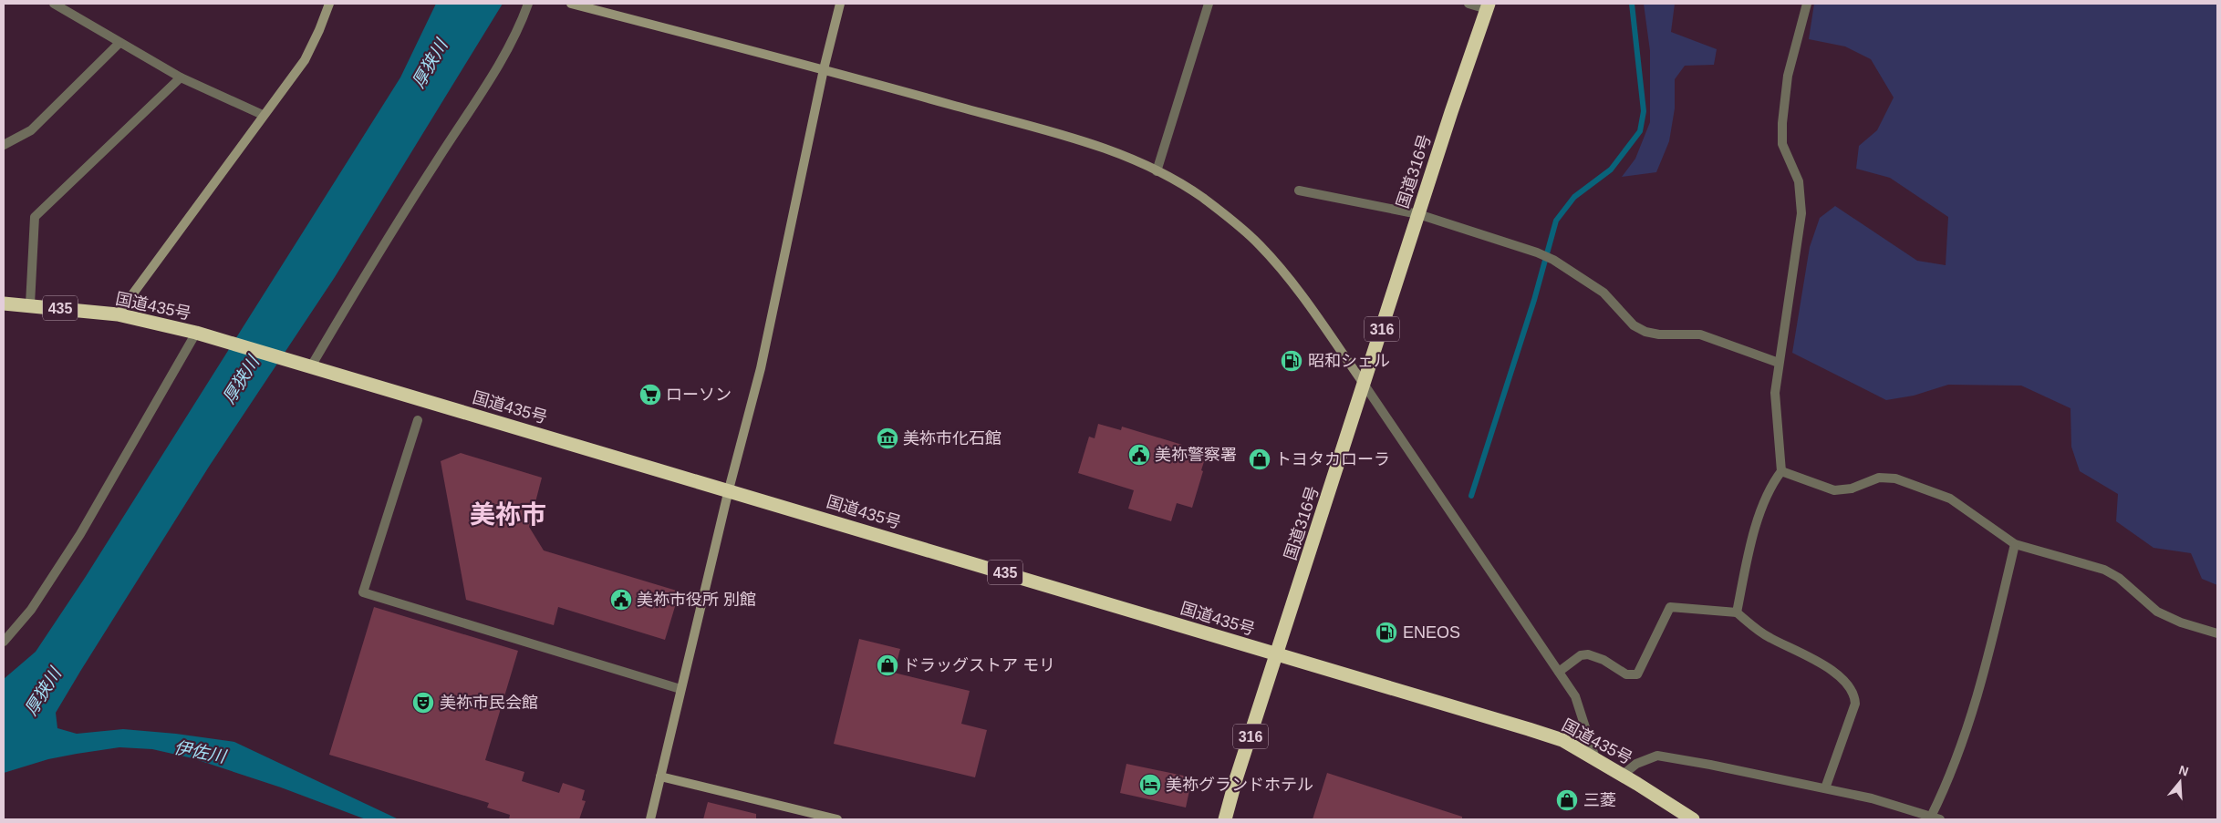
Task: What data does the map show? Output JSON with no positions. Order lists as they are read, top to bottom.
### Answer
{
  "streets": {
    "highway": [
      "国道316号",
      "国道435号",
      "435",
      "316"
    ]
  },
  "crossings": [
    ["国道316号", "国道435号"]
  ],
  "districts": ["美祢市"],
  "water": ["厚狭川", "伊佐川"],
  "places": {
    "fuel station": ["昭和シェル", "ENEOS"],
    "supermarket": ["ローソン"],
    "museum": ["美袮市化石館"],
    "public building": ["美祢警察署", "美祢市役所 別館"],
    "shop": ["トヨタカローラ", "ドラッグストア モリ", "三菱"],
    "theatre": ["美祢市民会館"],
    "hotel": ["美祢グランドホテル"]
  },
  "north": "top"
}
